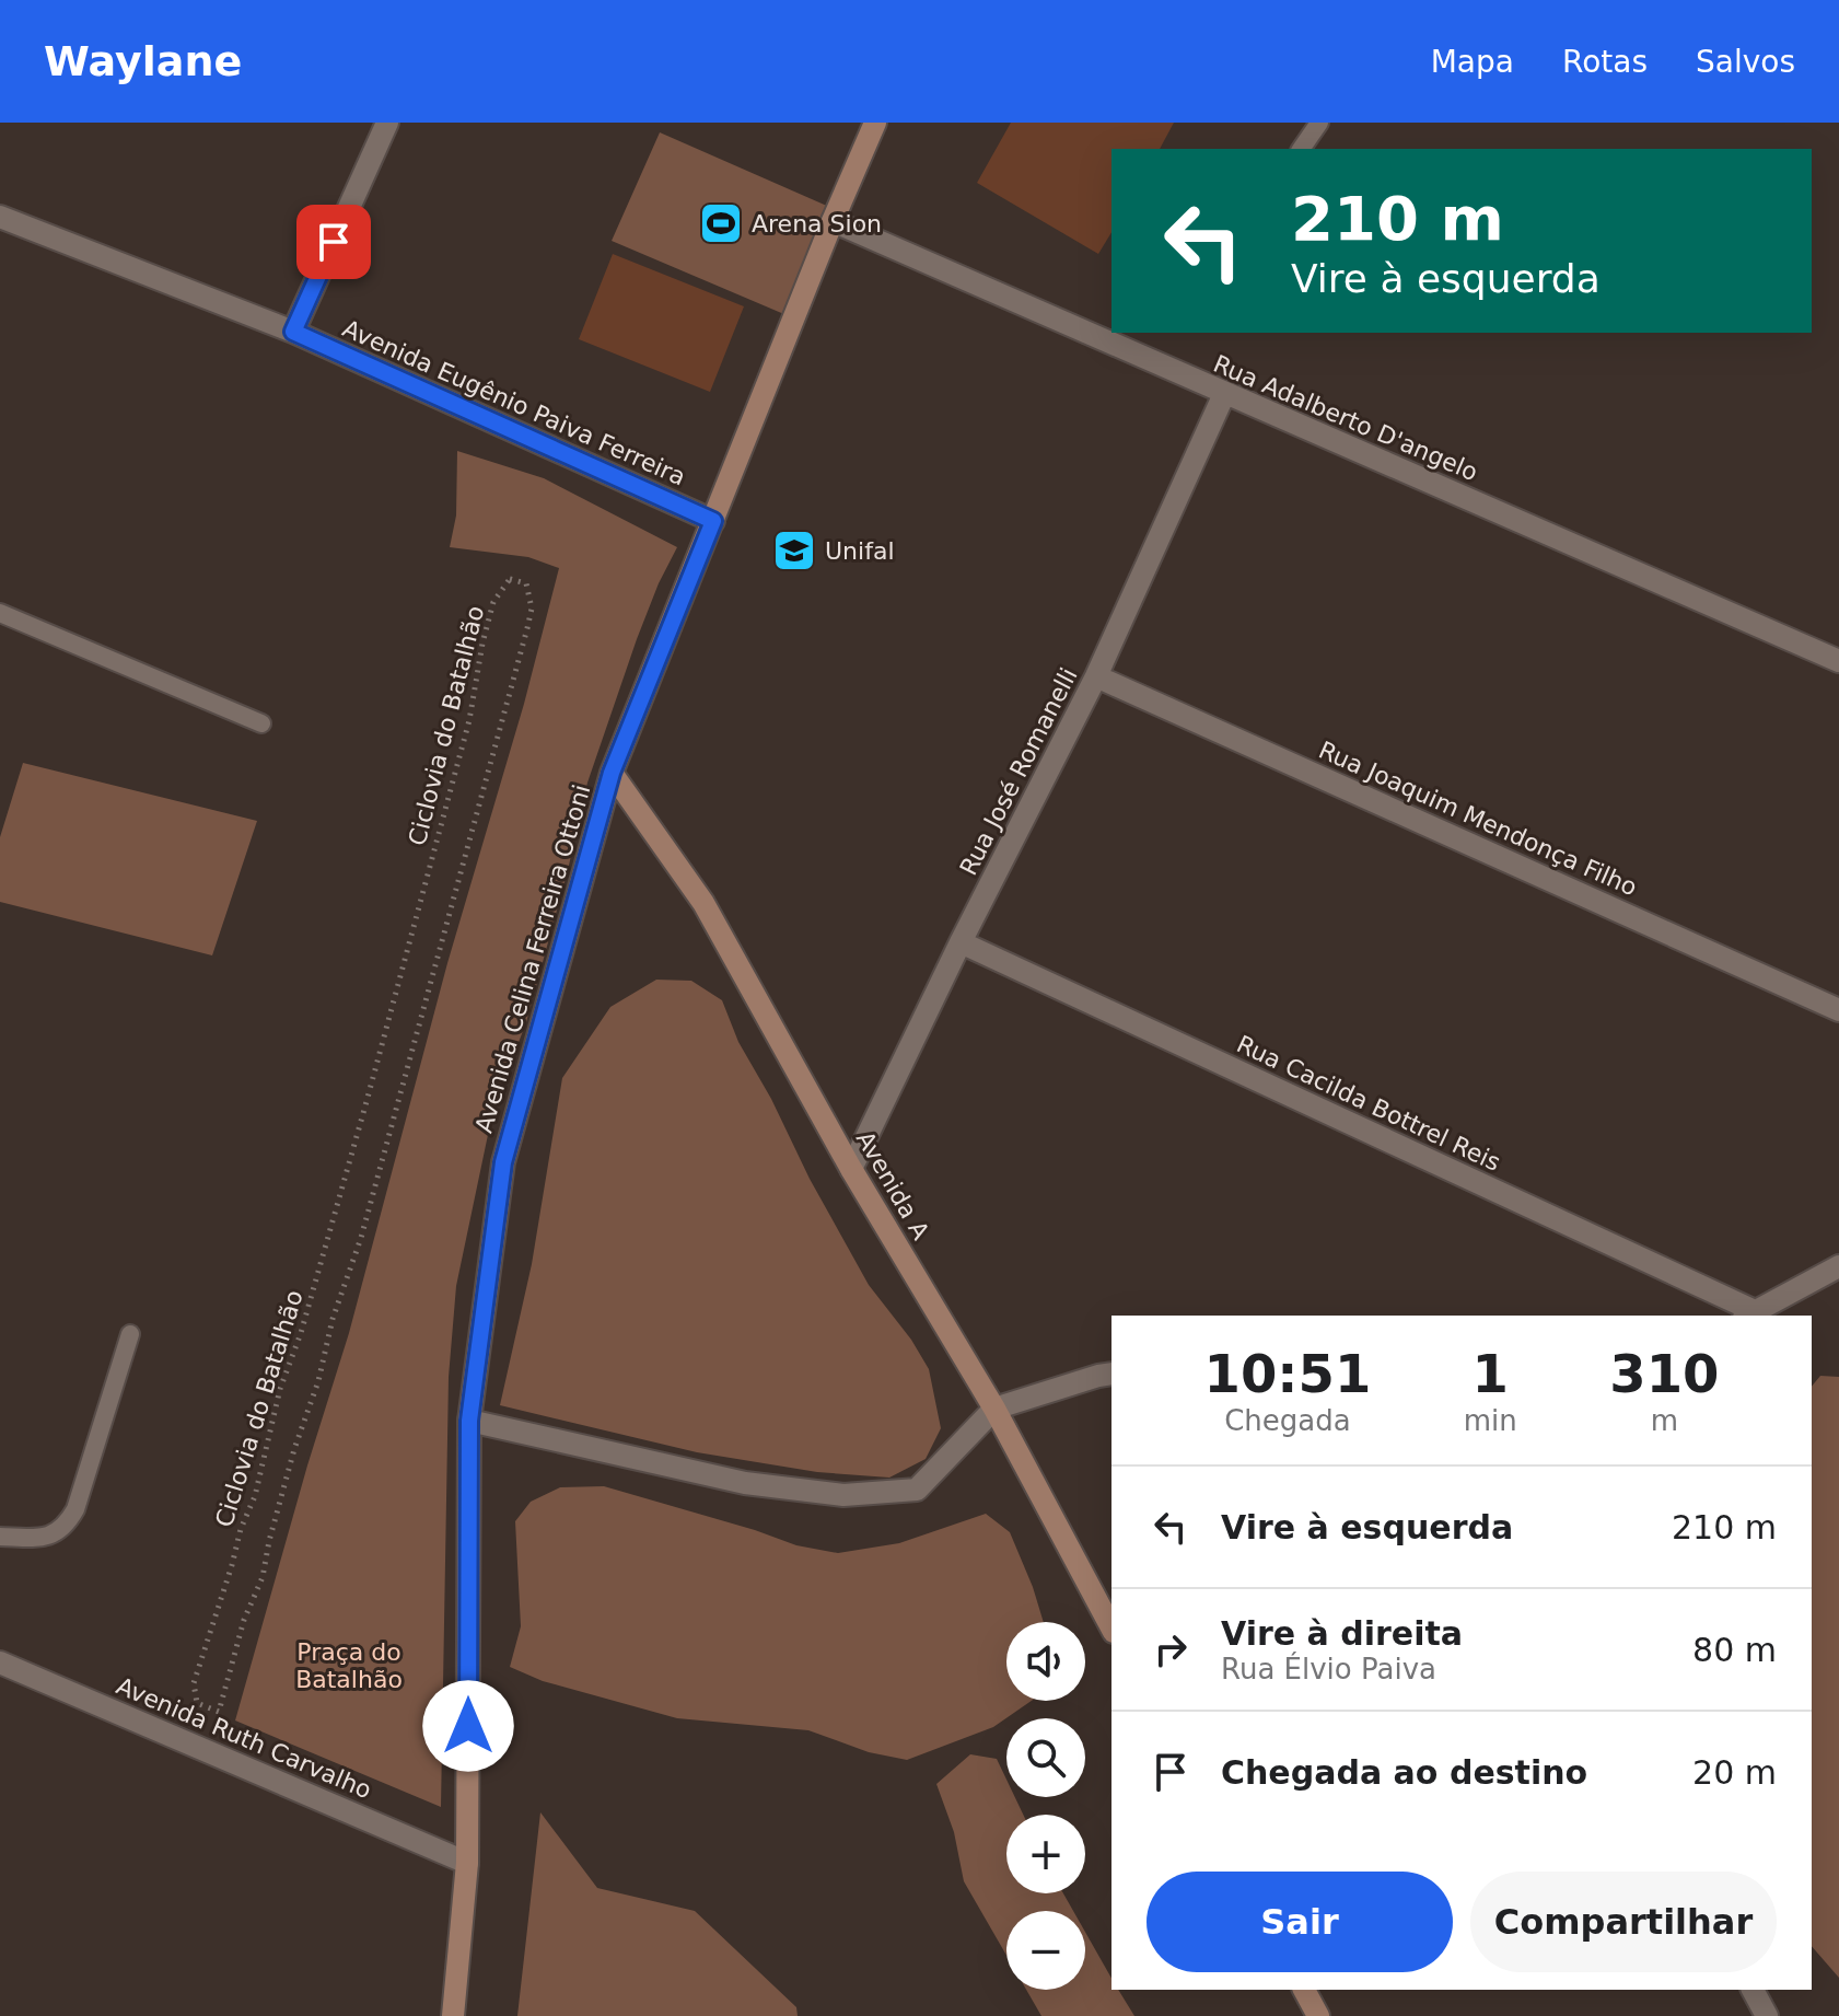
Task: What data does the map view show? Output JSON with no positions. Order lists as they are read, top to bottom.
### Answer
{
  "streets": {
    "street": [
      "Avenida Eugênio Paiva Ferreira",
      "Rua Adalberto D'angelo",
      "Rua José Romanelli",
      "Rua Joaquim Mendonça Filho",
      "Avenida Celina Ferreira Ottoni",
      "Rua Cacilda Bottrel Reis",
      "Avenida A",
      "Avenida Ruth Carvalho"
    ],
    "path": ["Ciclovia do Batalhão"]
  },
  "crossings": [
    ["Avenida Eugênio Paiva Ferreira", "Avenida Celina Ferreira Ottoni"],
    ["Rua Adalberto D'angelo", "Rua José Romanelli"],
    ["Rua Adalberto D'angelo", "Avenida Celina Ferreira Ottoni"],
    ["Rua José Romanelli", "Rua Joaquim Mendonça Filho"],
    ["Rua José Romanelli", "Rua Cacilda Bottrel Reis"],
    ["Rua José Romanelli", "Avenida A"],
    ["Avenida Celina Ferreira Ottoni", "Avenida A"],
    ["Avenida Celina Ferreira Ottoni", "Avenida Ruth Carvalho"]
  ],
  "parks": ["Praça do Batalhão"],
  "places": {
    "sports": ["Arena Sion"],
    "school or university": ["Unifal"]
  },
  "page": {
    "header": "Waylane",
    "nav": ["Mapa", "Rotas", "Salvos"],
    "turn": ["210 m", "Vire à esquerda"],
    "eta": [
      "10:51",
      "Chegada",
      "1",
      "min",
      "310",
      "m"
    ],
    "list": [
      {
        "name": "Vire à esquerda",
        "value": "210 m"
      },
      {
        "name": "Vire à direita",
        "note": "Rua Élvio Paiva",
        "value": "80 m"
      },
      {
        "name": "Chegada ao destino",
        "value": "20 m"
      }
    ],
    "map_buttons": ["+", "−"],
    "buttons": ["Sair", "Compartilhar"]
  }
}
